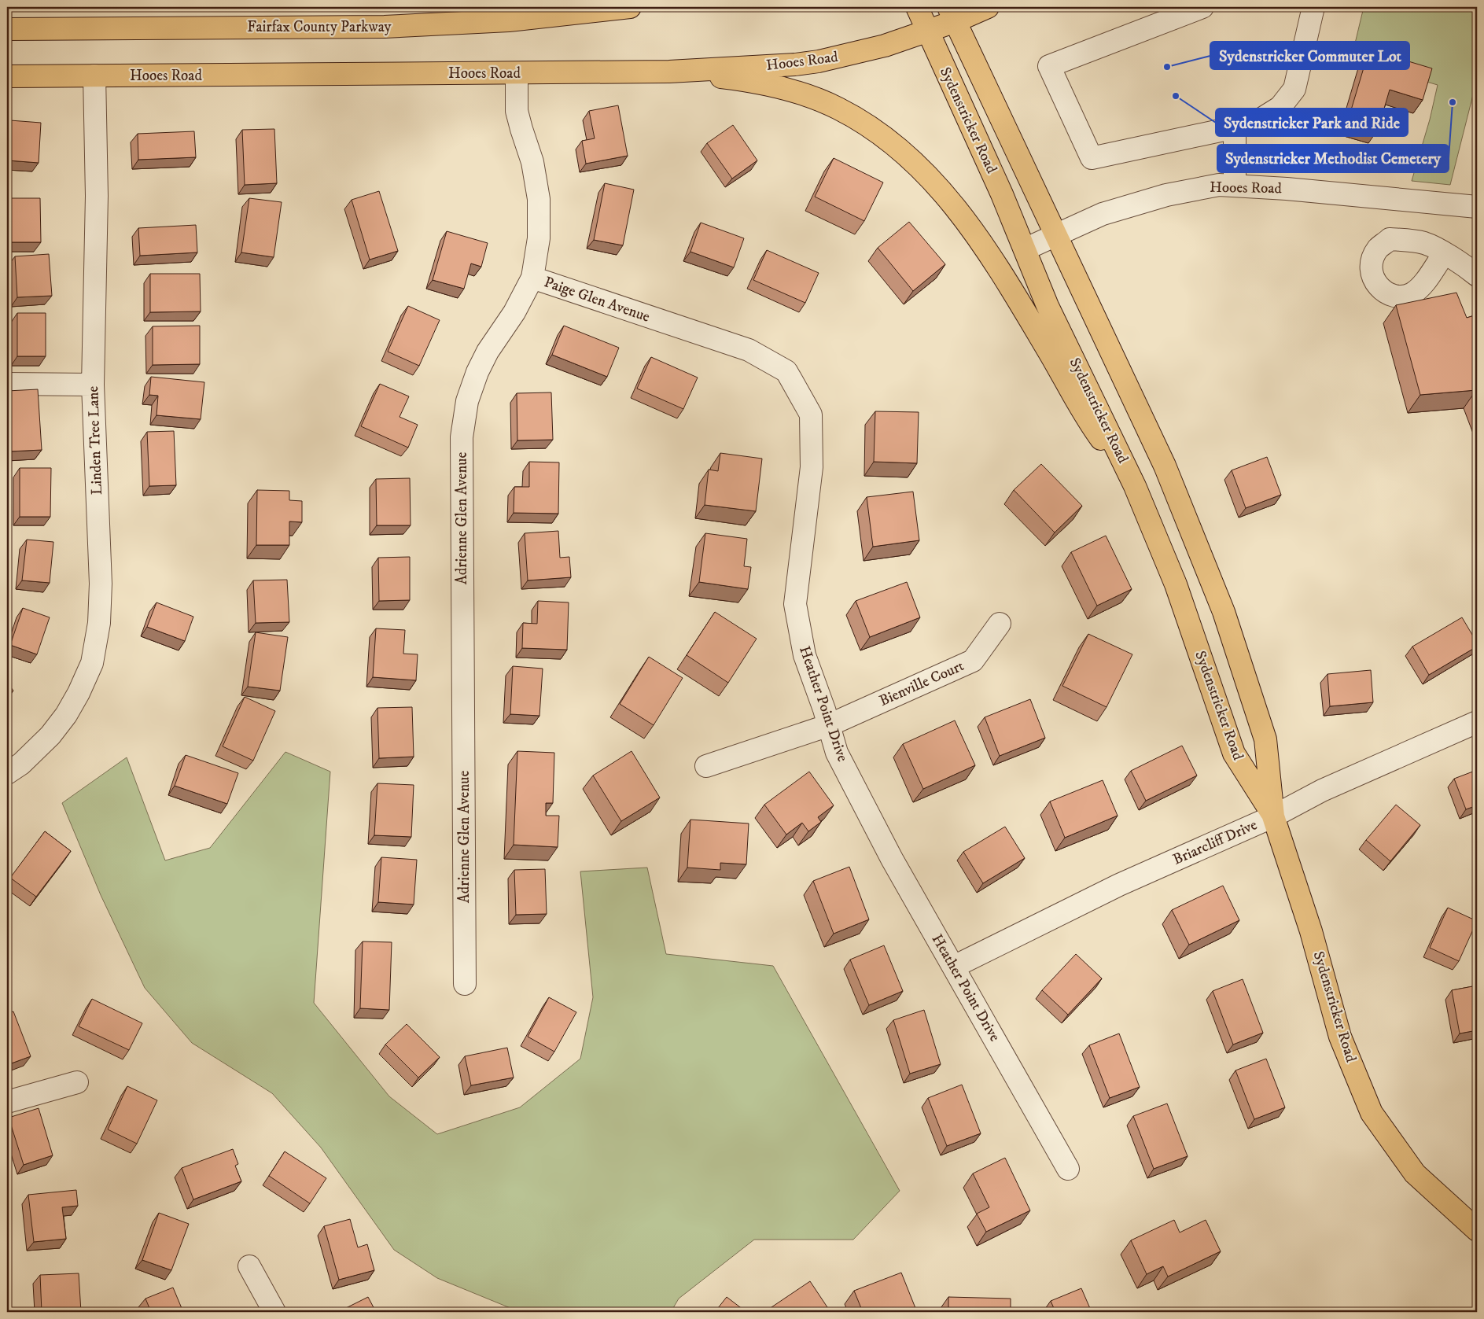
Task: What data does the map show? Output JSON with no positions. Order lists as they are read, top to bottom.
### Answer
{
  "streets": {
    "main road": ["Fairfax County Parkway", "Hooes Road", "Sydenstricker Road"],
    "street": [
      "Paige Glen Avenue",
      "Linden Tree Lane",
      "Adrienne Glen Avenue",
      "Bienville Court",
      "Heather Point Drive",
      "Briarcliff Drive"
    ]
  },
  "crossings": [
    ["Hooes Road", "Sydenstricker Road"],
    ["Hooes Road", "Linden Tree Lane"],
    ["Hooes Road", "Adrienne Glen Avenue"],
    ["Sydenstricker Road", "Briarcliff Drive"],
    ["Paige Glen Avenue", "Adrienne Glen Avenue"],
    ["Paige Glen Avenue", "Heather Point Drive"],
    ["Bienville Court", "Heather Point Drive"],
    ["Heather Point Drive", "Briarcliff Drive"]
  ],
  "places": ["Sydenstricker Commuter Lot", "Sydenstricker Park and Ride", "Sydenstricker Methodist Cemetery"]
}
